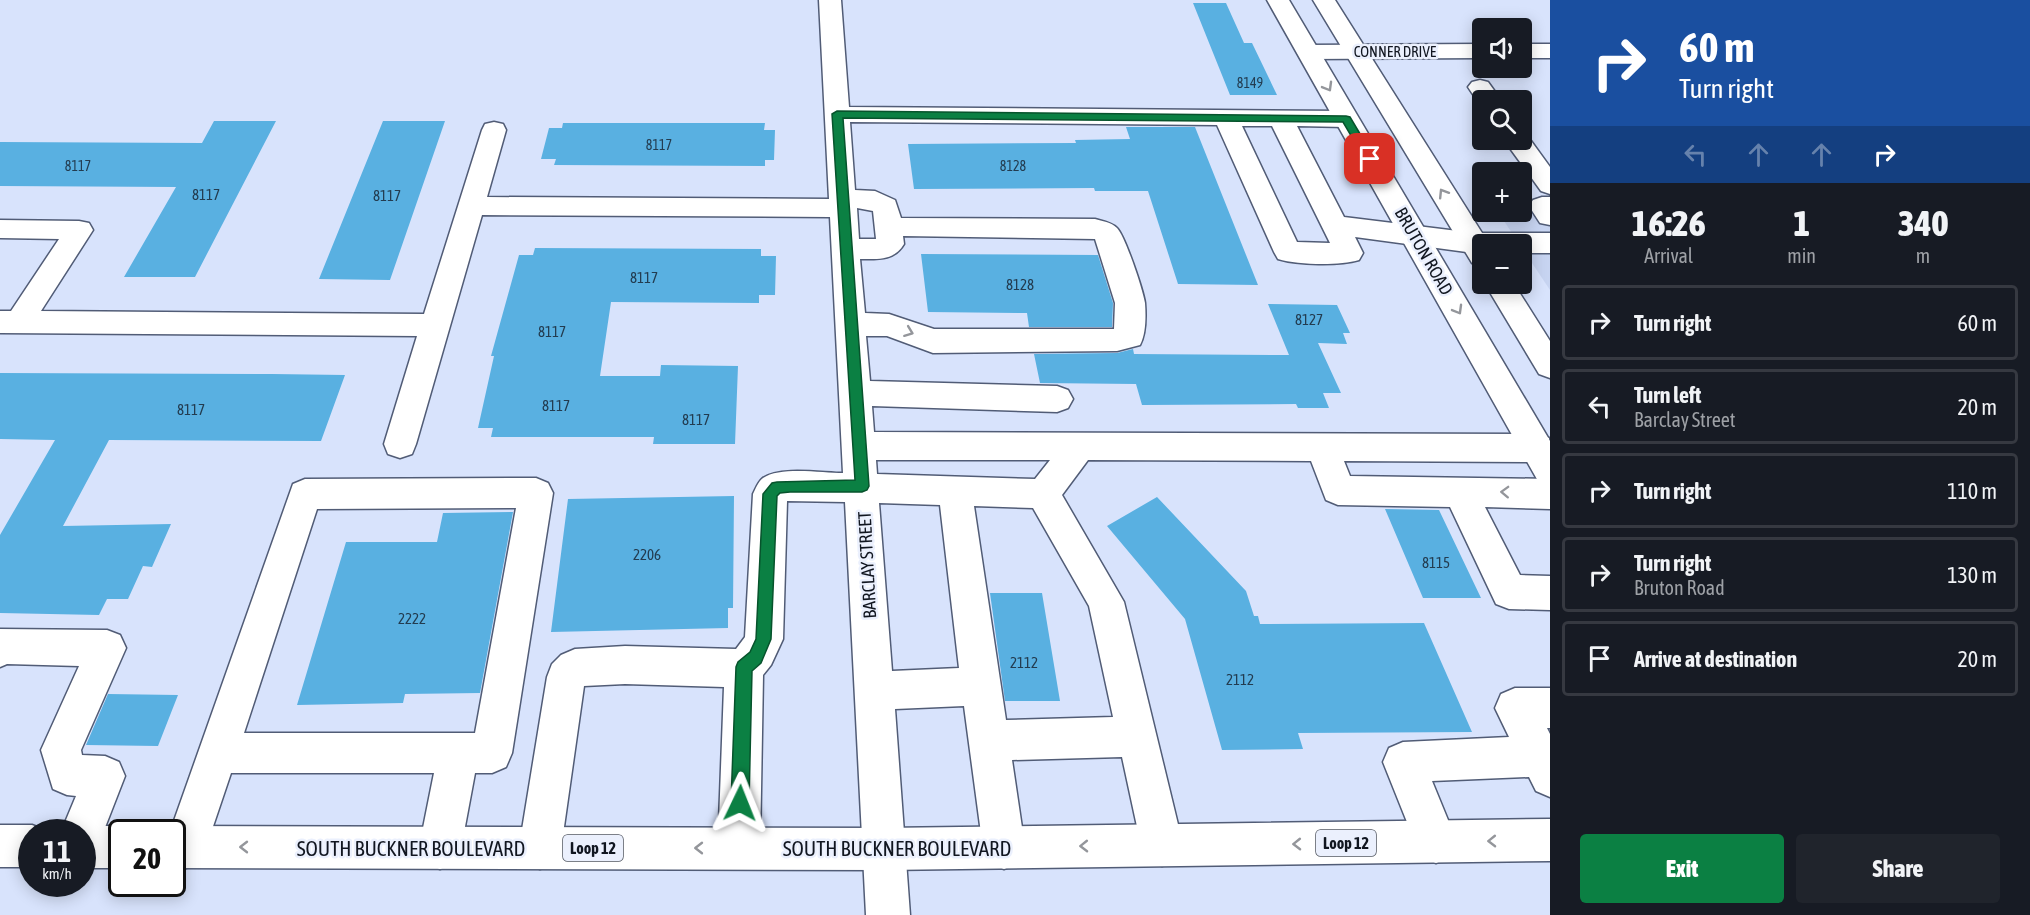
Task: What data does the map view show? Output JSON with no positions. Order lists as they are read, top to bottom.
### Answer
{
  "streets": {
    "main road": [
      "CONNER DRIVE",
      "BRUTON ROAD",
      "BARCLAY STREET",
      "Loop 12",
      "SOUTH BUCKNER BOULEVARD"
    ]
  },
  "crossings": [
    ["CONNER DRIVE", "BRUTON ROAD"],
    ["BARCLAY STREET", "SOUTH BUCKNER BOULEVARD"]
  ],
  "house_numbers": [
    "8149",
    "8117",
    "8117",
    "8128",
    "8117",
    "8117",
    "8117",
    "8128",
    "8127",
    "8117",
    "8117",
    "8117",
    "8117",
    "2206",
    "8115",
    "2222",
    "2112",
    "2112"
  ],
  "page": {
    "turn": ["60 m", "Turn right"],
    "map_buttons": ["+", "−"],
    "eta": [
      "16:26",
      "Arrival",
      "1",
      "min",
      "340",
      "m"
    ],
    "list": [
      {
        "name": "Turn right",
        "value": "60 m"
      },
      {
        "name": "Turn left",
        "note": "Barclay Street",
        "value": "20 m"
      },
      {
        "name": "Turn right",
        "value": "110 m"
      },
      {
        "name": "Turn right",
        "note": "Bruton Road",
        "value": "130 m"
      },
      {
        "name": "Arrive at destination",
        "value": "20 m"
      }
    ],
    "speed": "11 km/h",
    "limit": "20",
    "buttons": ["Exit", "Share"]
  }
}
